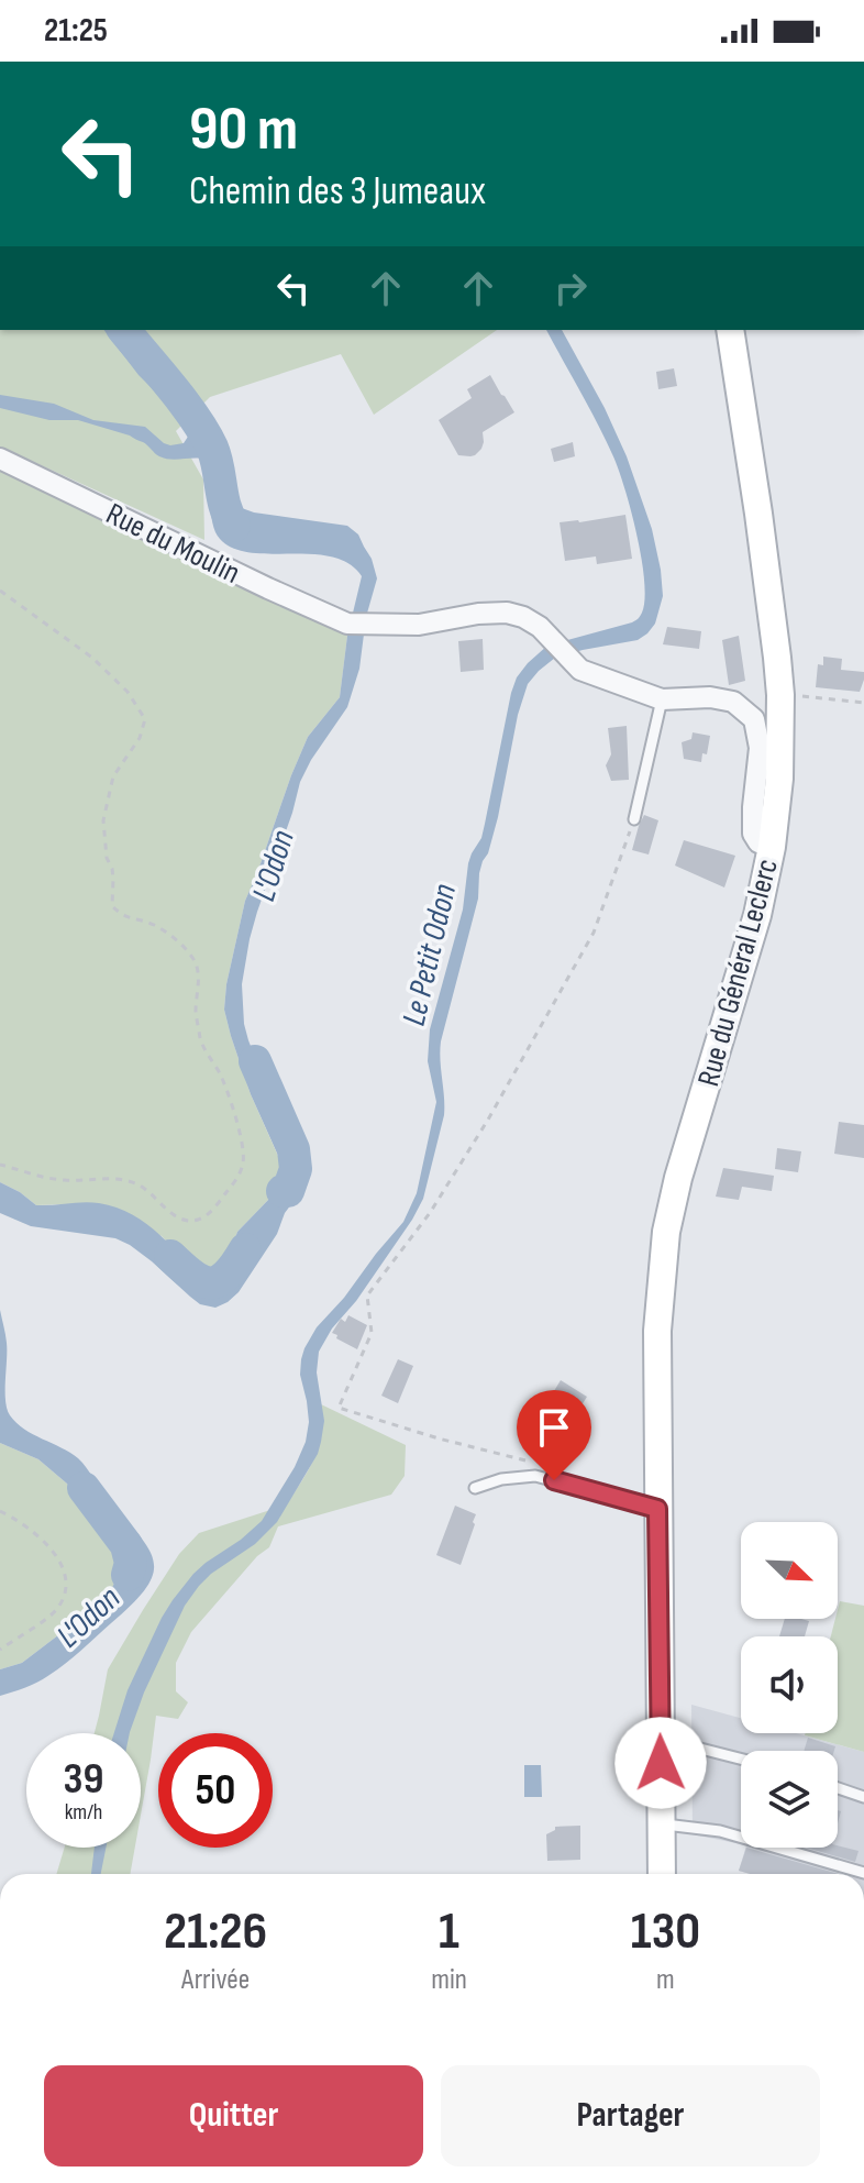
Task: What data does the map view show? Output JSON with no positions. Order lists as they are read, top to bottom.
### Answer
{
  "streets": {
    "main road": ["Rue du Général Leclerc"],
    "street": ["Rue du Moulin"]
  },
  "water": ["L'Odon", "Le Petit Odon"],
  "north": "bottom right",
  "page": {
    "status": "21:25",
    "turn": ["90 m", "Chemin des 3 Jumeaux"],
    "speed": "39 km/h",
    "limit": "50",
    "eta": [
      "21:26",
      "Arrivée",
      "1",
      "min",
      "130",
      "m"
    ],
    "buttons": ["Quitter", "Partager"]
  }
}
